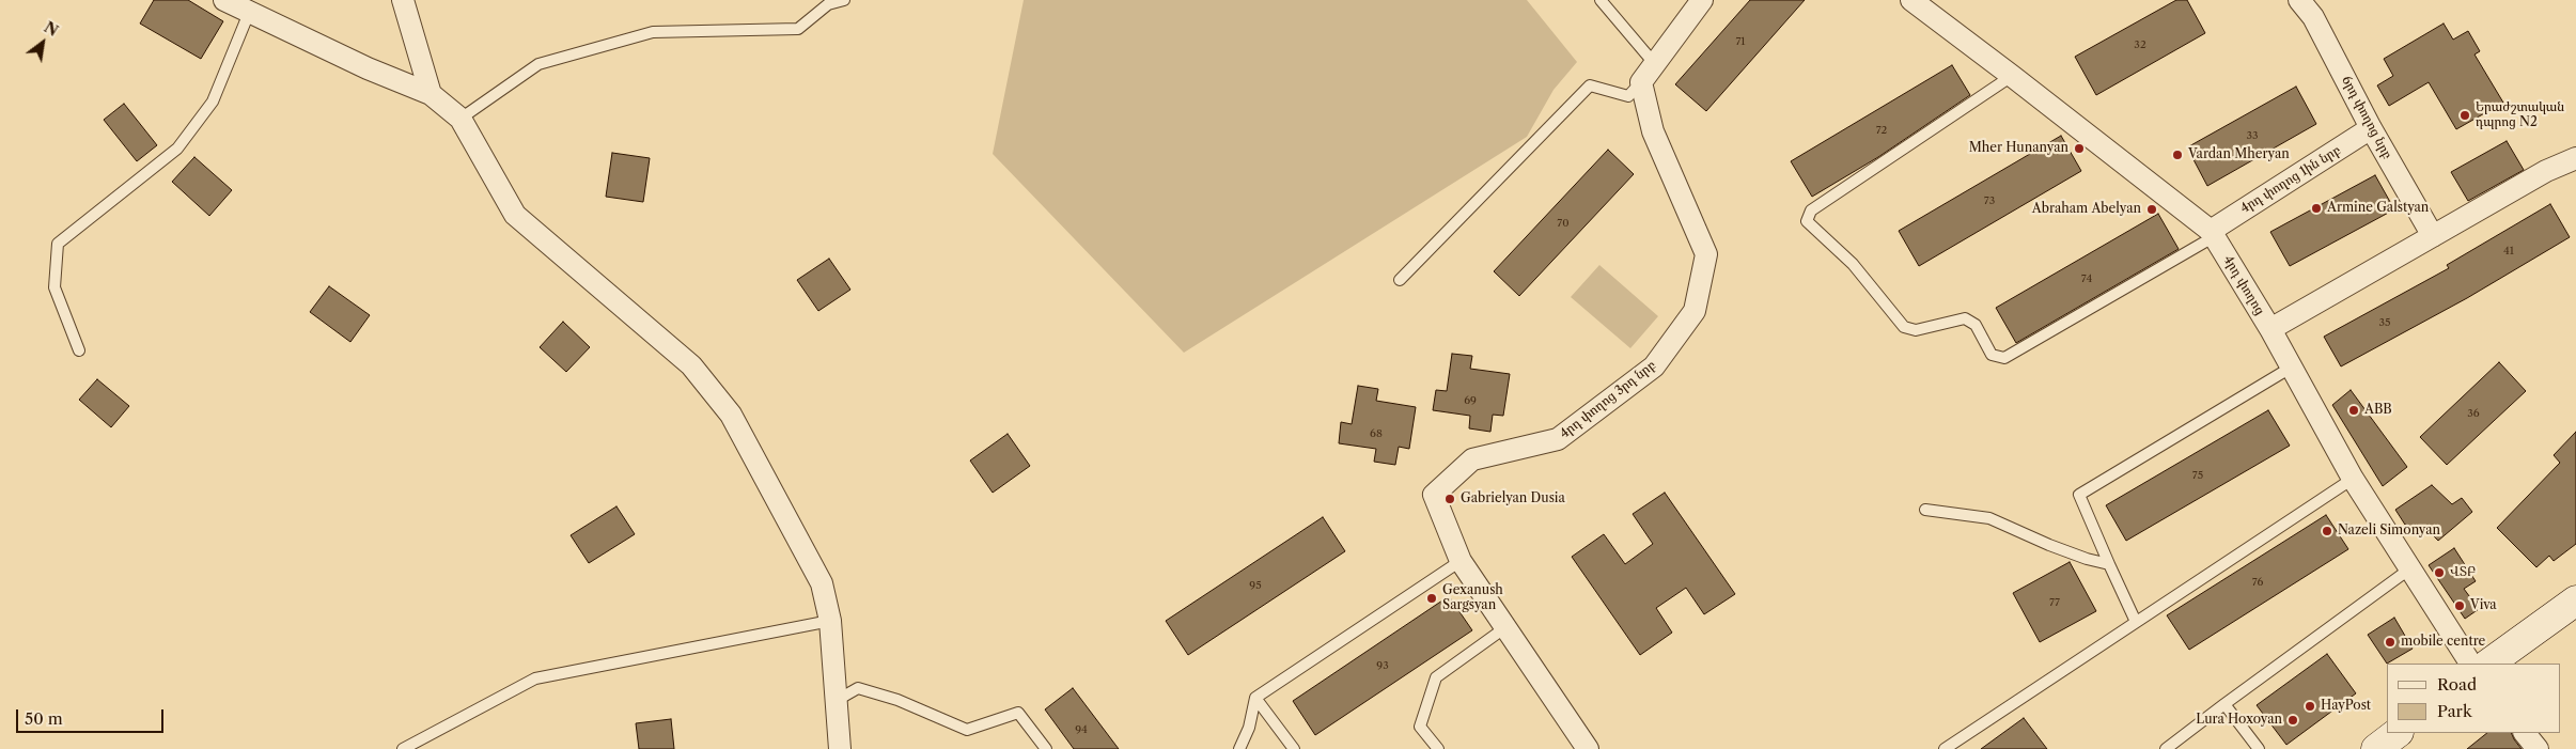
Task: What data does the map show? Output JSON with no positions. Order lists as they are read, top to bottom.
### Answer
{
  "streets": {
    "street": [
      "6րդ փողոց նրբ",
      "4րդ փողոց 1ին նրբ",
      "4րդ փողոց",
      "4րդ փողոց 3րդ նրբ"
    ]
  },
  "crossings": [
    ["6րդ փողոց նրբ", "4րդ փողոց 1ին նրբ"],
    ["4րդ փողոց 1ին նրբ", "4րդ փողոց"]
  ],
  "places": [
    "Երաժշտական դպրոց N2",
    "Mher Hunanyan",
    "Vardan Mheryan",
    "Armine Galstyan",
    "Abraham Abelyan",
    "ABB",
    "Gabrielyan Dusia",
    "Nazeli Simonyan",
    "ՎՏԲ",
    "Gexanush Sargsyan",
    "Viva",
    "mobile centre",
    "HayPost",
    "Lura Hoxoyan"
  ],
  "house_numbers": [
    "71",
    "32",
    "72",
    "33",
    "73",
    "70",
    "41",
    "74",
    "35",
    "69",
    "36",
    "68",
    "75",
    "76",
    "95",
    "77",
    "93",
    "94"
  ],
  "legend": ["Road", "Park"],
  "scale_bar": "50 m",
  "north": "top right"
}
